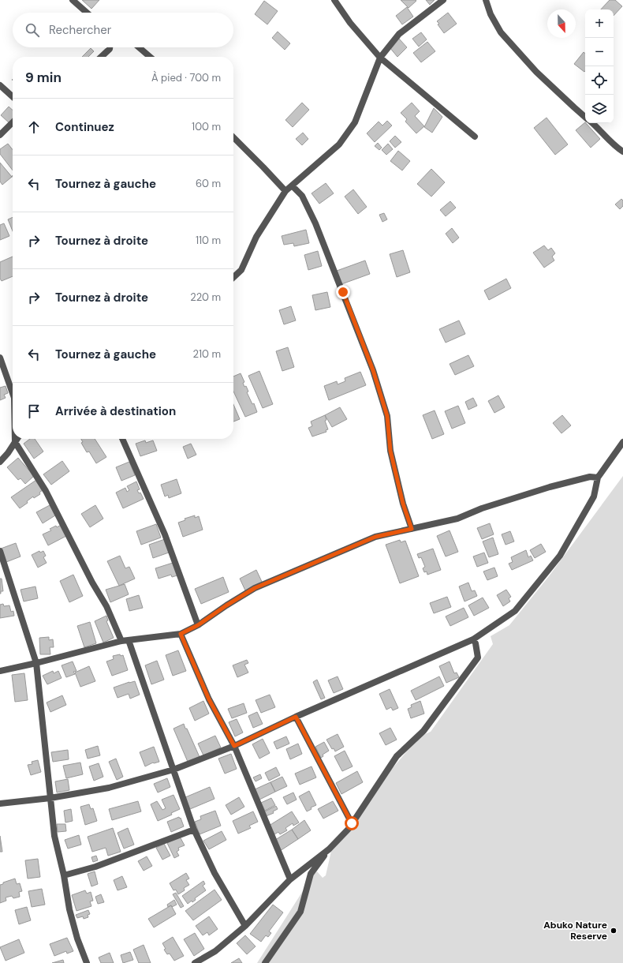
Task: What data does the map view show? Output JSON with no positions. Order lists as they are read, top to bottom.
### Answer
{
  "places": ["Abuko Nature Reserve"],
  "north": "bottom",
  "page": {
    "map_buttons": ["+", "−"],
    "search": "Rechercher",
    "heading": ["9 min", "À pied · 700 m"],
    "list": [
      ["Continuez", "100 m"],
      ["Tournez à gauche", "60 m"],
      ["Tournez à droite", "110 m"],
      ["Tournez à droite", "220 m"],
      ["Tournez à gauche", "210 m"],
      "Arrivée à destination"
    ]
  }
}
